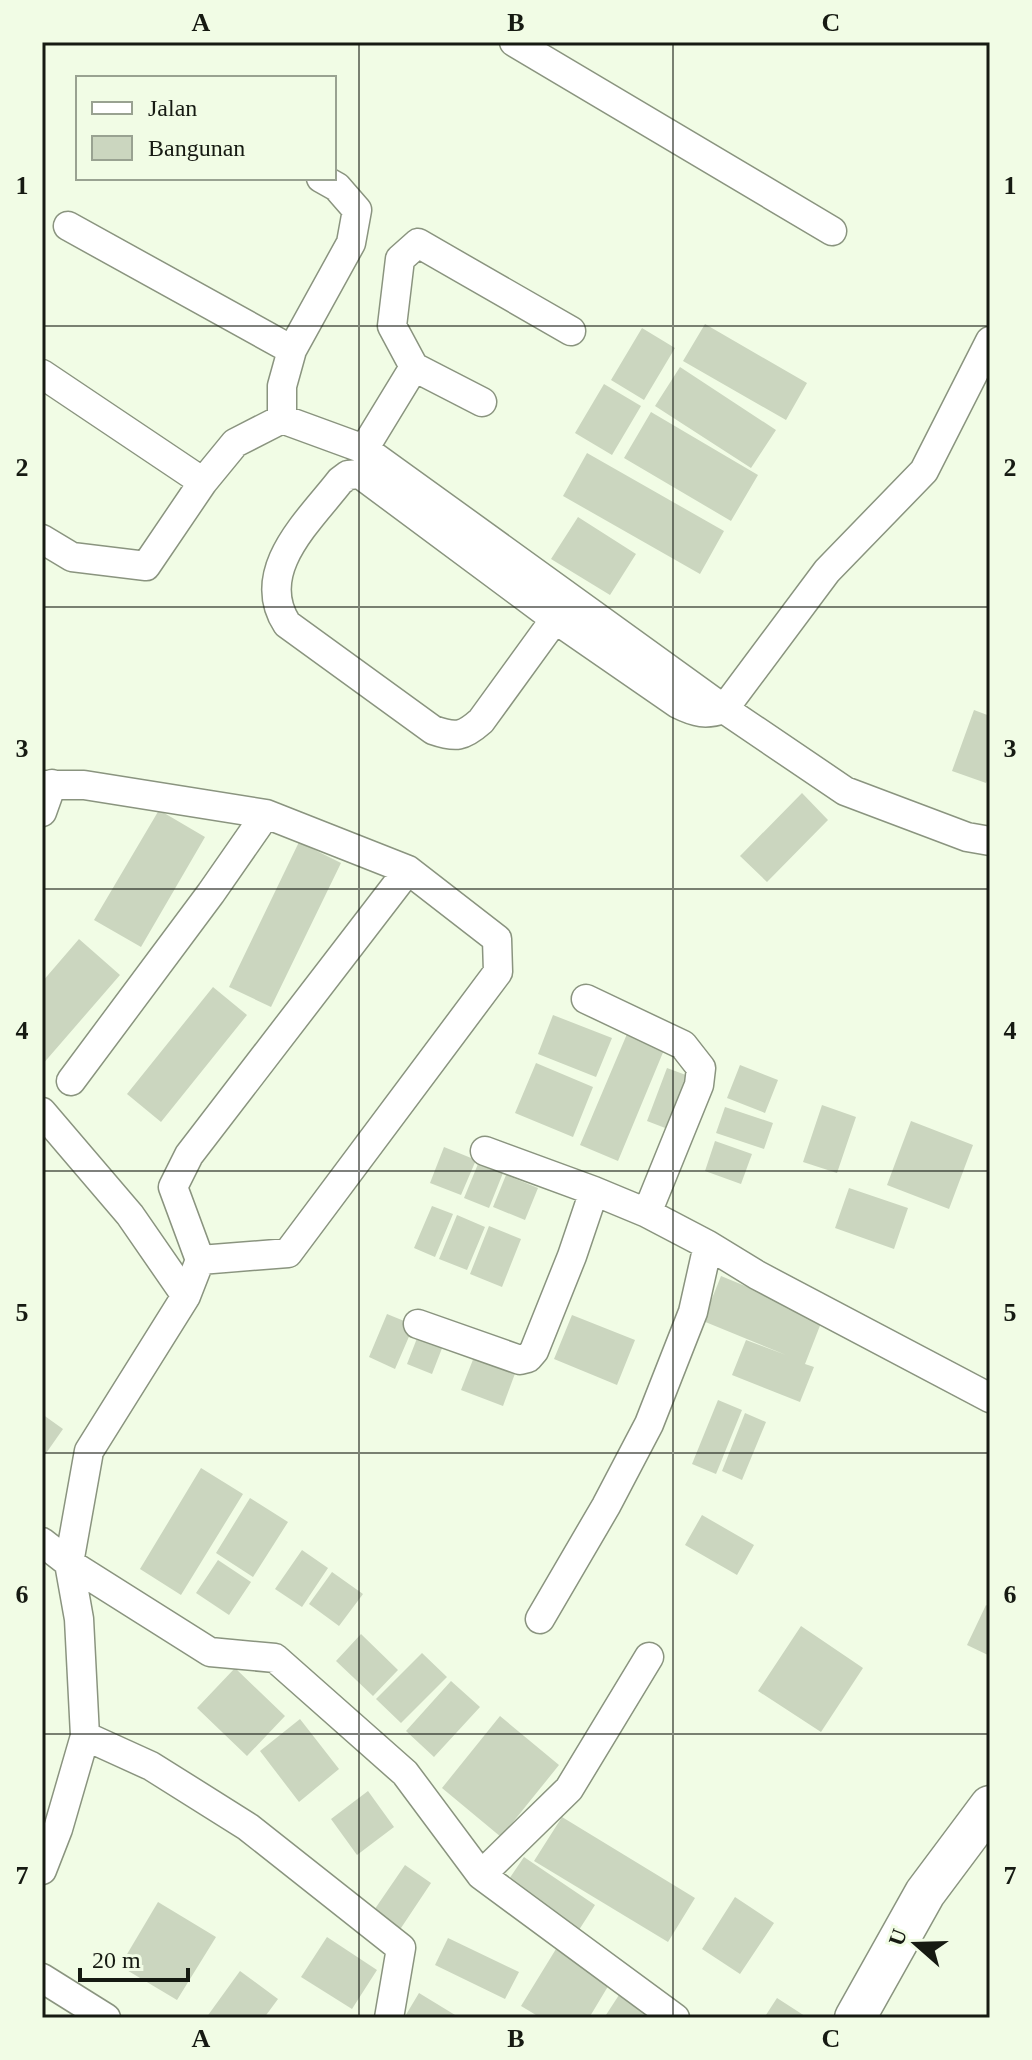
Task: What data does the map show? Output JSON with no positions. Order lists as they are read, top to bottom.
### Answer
{
  "legend": ["Jalan", "Bangunan"],
  "scale_bar": "20 m",
  "north": "left",
  "grid": {
    "columns": ["A", "B", "C"],
    "rows": [
      "1",
      "2",
      "3",
      "4",
      "5",
      "6",
      "7"
    ]
  }
}
